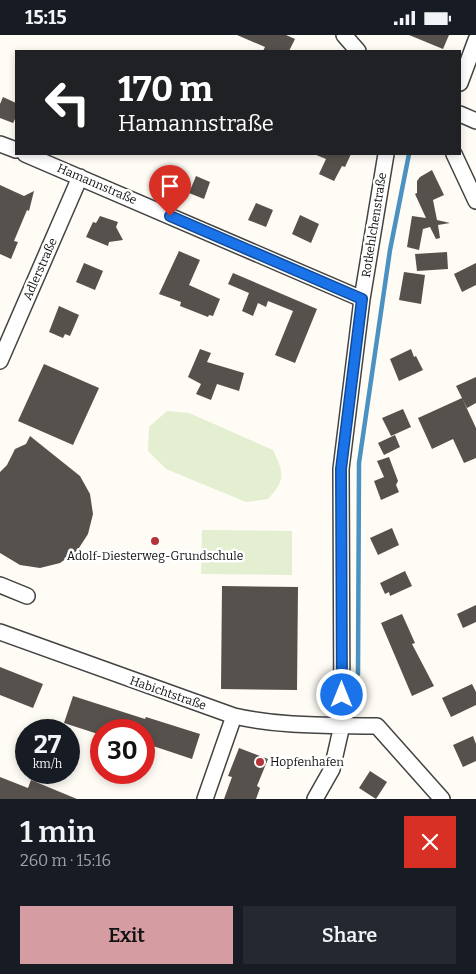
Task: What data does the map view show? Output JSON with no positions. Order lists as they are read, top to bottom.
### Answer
{
  "streets": {
    "street": [
      "Hamannstraße",
      "Rotkehlchenstraße",
      "Adlerstraße",
      "Habichtstraße"
    ]
  },
  "crossings": [
    ["Hamannstraße", "Rotkehlchenstraße"],
    ["Hamannstraße", "Adlerstraße"],
    ["Rotkehlchenstraße", "Habichtstraße"]
  ],
  "places": ["Adolf-Diesterweg-Grundschule", "Hopfenhafen"],
  "page": {
    "status": "15:15",
    "turn": ["170 m", "Hamannstraße"],
    "speed": "27 km/h",
    "limit": "30",
    "heading": ["1 min", "260 m · 15:16"],
    "buttons": ["Exit", "Share"]
  }
}
